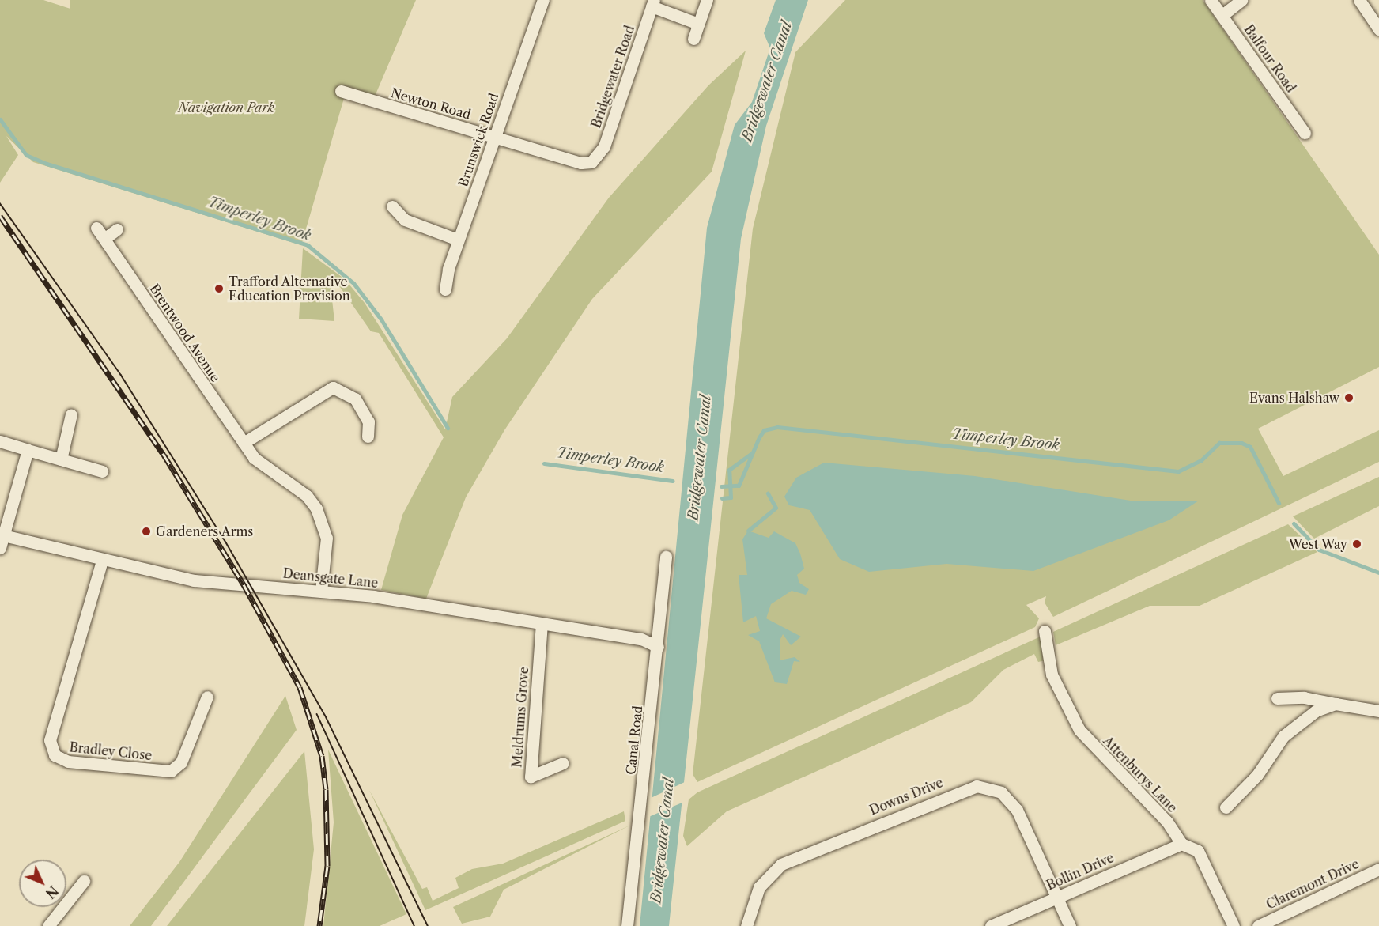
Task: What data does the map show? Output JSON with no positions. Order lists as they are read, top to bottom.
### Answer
{
  "streets": {
    "street": [
      "Balfour Road",
      "Bridgewater Road",
      "Newton Road",
      "Brunswick Road",
      "Brentwood Avenue",
      "Deansgate Lane",
      "Meldrums Grove",
      "Canal Road",
      "Bradley Close",
      "Attenburys Lane",
      "Downs Drive",
      "Bollin Drive",
      "Claremont Drive"
    ]
  },
  "crossings": [
    ["Bridgewater Road", "Newton Road"],
    ["Newton Road", "Brunswick Road"],
    ["Brentwood Avenue", "Deansgate Lane"],
    ["Deansgate Lane", "Meldrums Grove"],
    ["Deansgate Lane", "Canal Road"],
    ["Deansgate Lane", "Bradley Close"],
    ["Attenburys Lane", "Bollin Drive"],
    ["Downs Drive", "Bollin Drive"]
  ],
  "water": ["Bridgewater Canal", "Timperley Brook"],
  "parks": ["Navigation Park"],
  "places": [
    "Trafford Alternative Education Provision",
    "Evans Halshaw",
    "Gardeners Arms",
    "West Way"
  ],
  "north": "bottom right"
}
